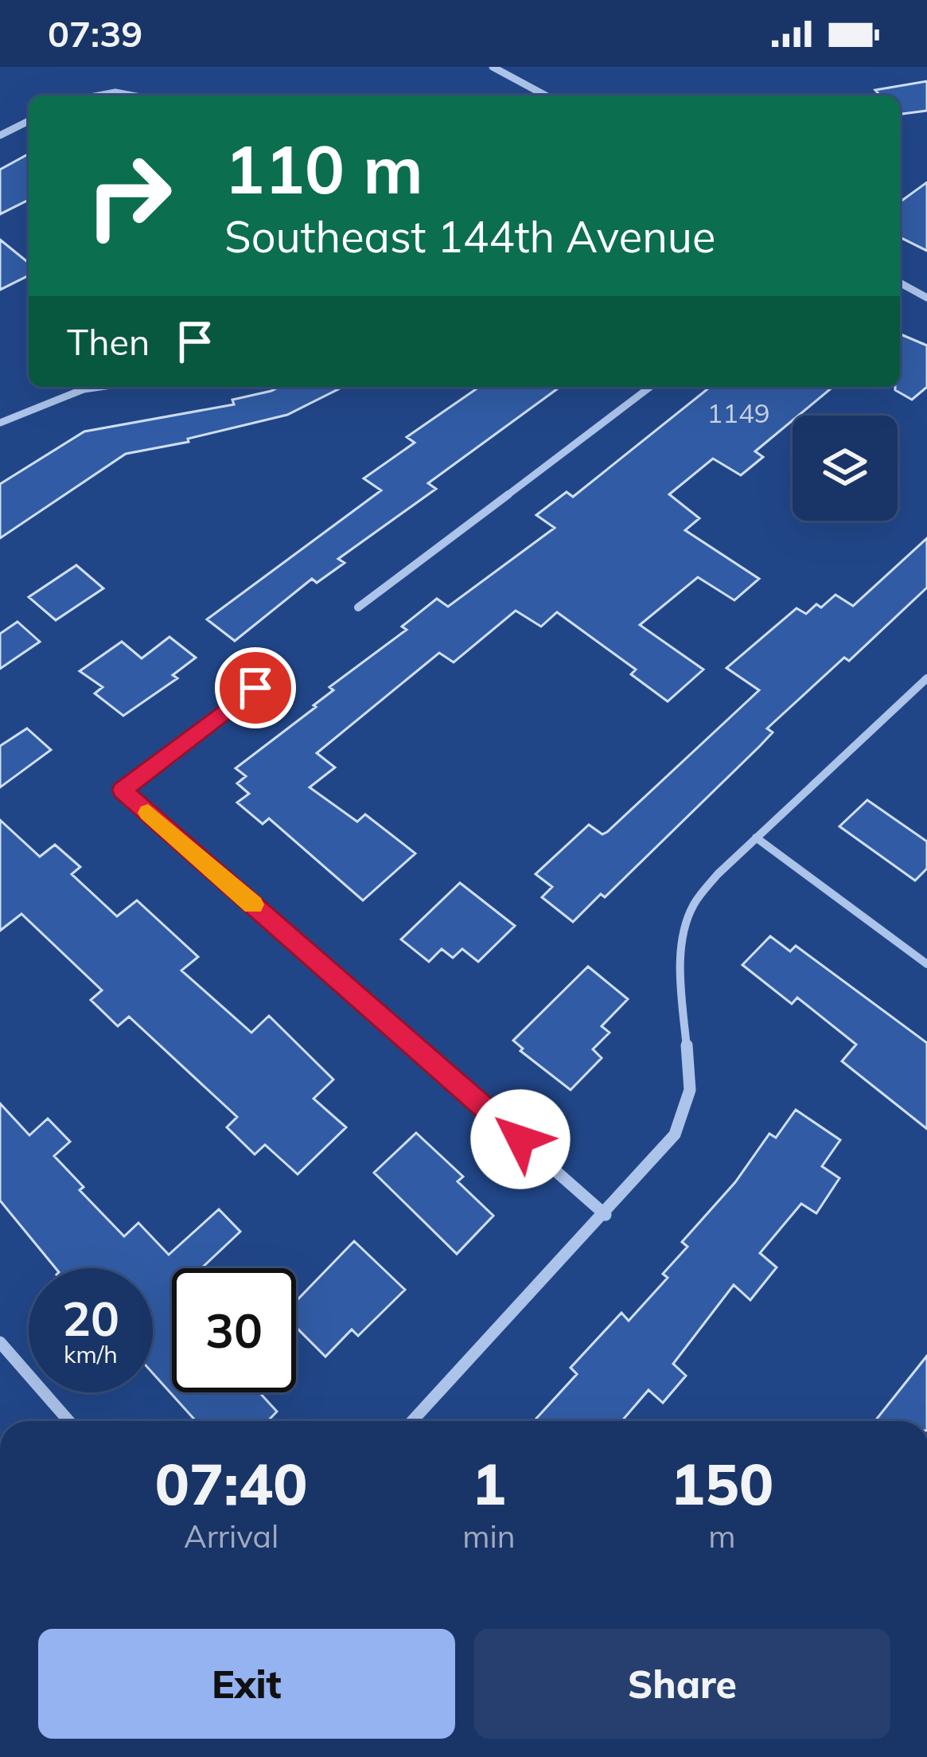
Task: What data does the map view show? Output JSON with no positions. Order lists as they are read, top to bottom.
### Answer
{
  "house_numbers": ["1149"],
  "page": {
    "status": "07:39",
    "turn": ["110 m", "Southeast 144th Avenue"],
    "then": "Then",
    "speed": "20 km/h",
    "limit": "30",
    "eta": [
      "07:40",
      "Arrival",
      "1",
      "min",
      "150",
      "m"
    ],
    "buttons": ["Exit", "Share"]
  }
}
